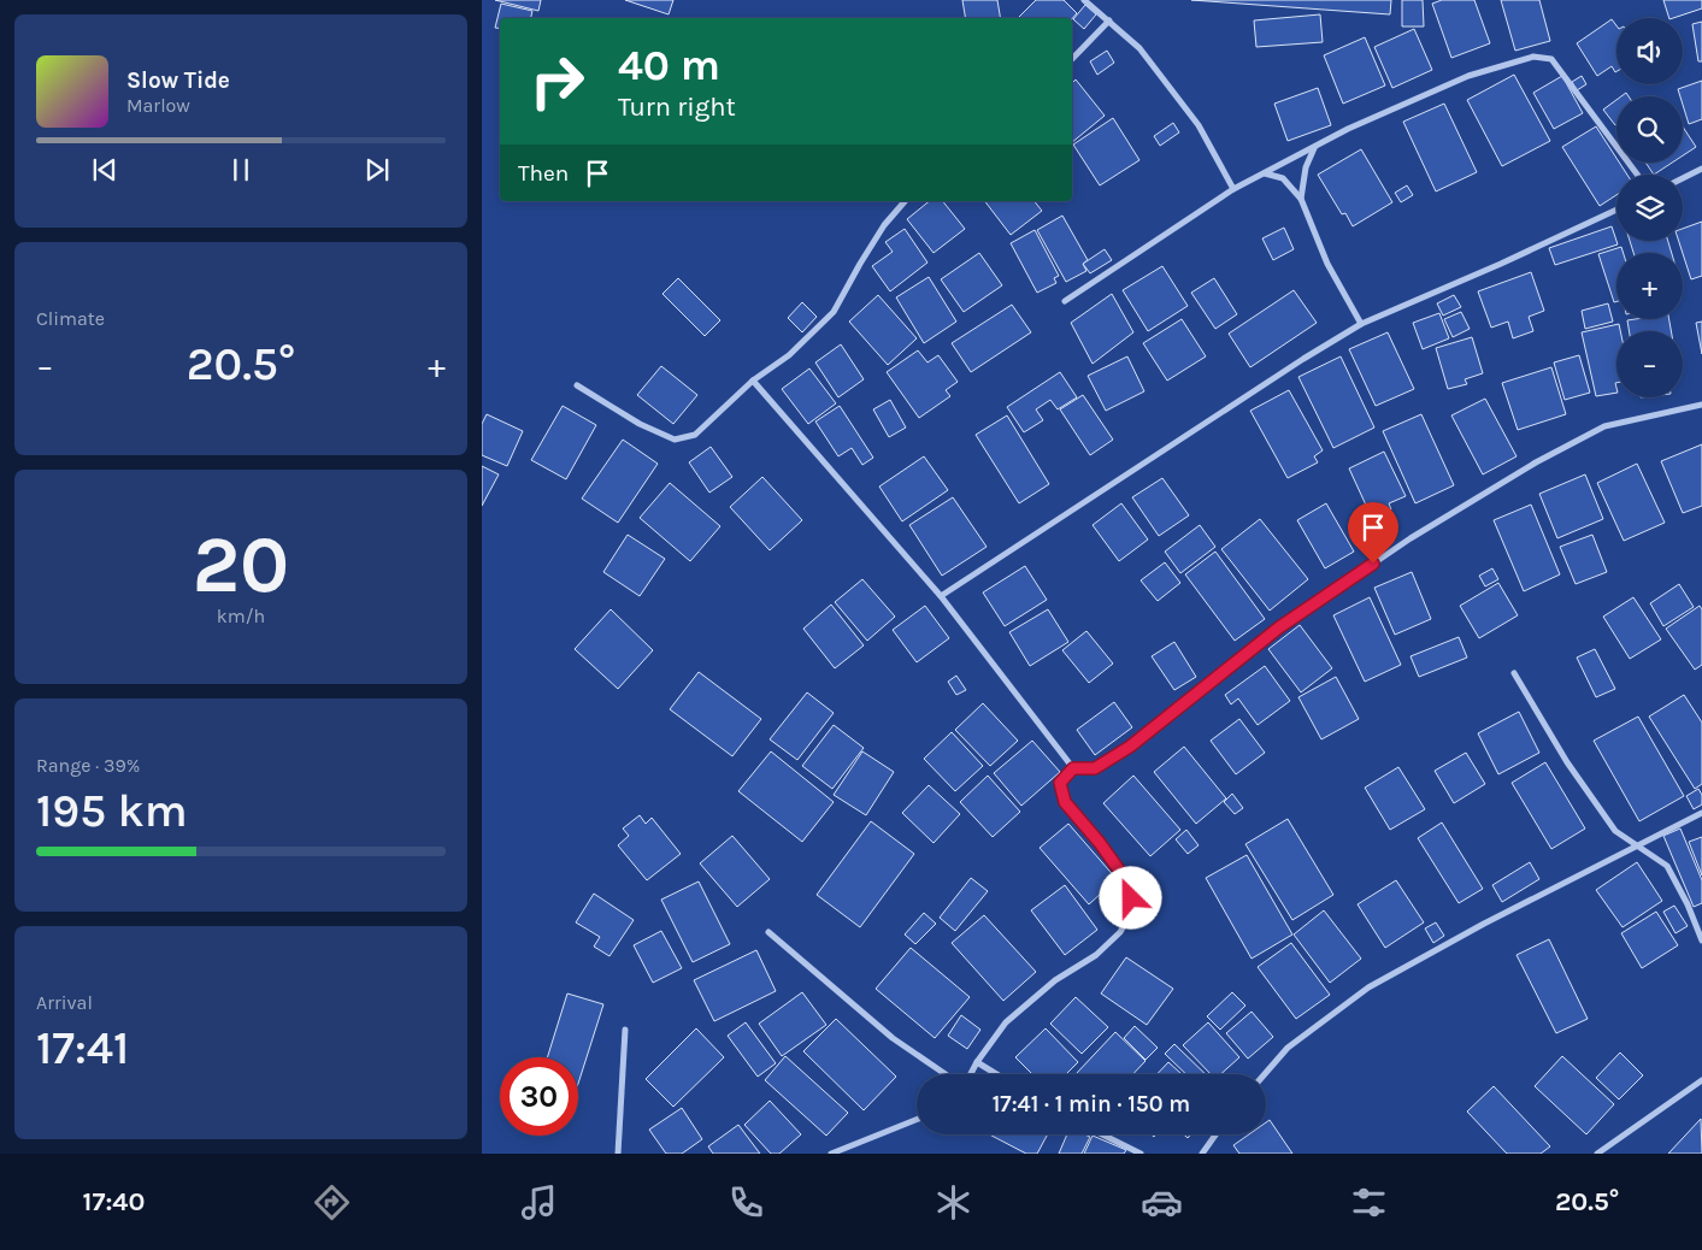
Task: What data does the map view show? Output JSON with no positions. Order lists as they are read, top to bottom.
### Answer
{
  "page": {
    "map_buttons": ["+", "−"],
    "turn": ["40 m", "Turn right"],
    "song": ["Slow Tide", "Marlow"],
    "then": "Then",
    "tile": [
      "Climate",
      ["20", "km/h"],
      ["Range · 39%", "195 km"],
      ["Arrival", "17:41"]
    ],
    "heat": ["−", "20.5°", "+"],
    "limit": "30",
    "trip": "17:41 · 1 min · 150 m",
    "tabs": ["17:40", "20.5°"]
  }
}
